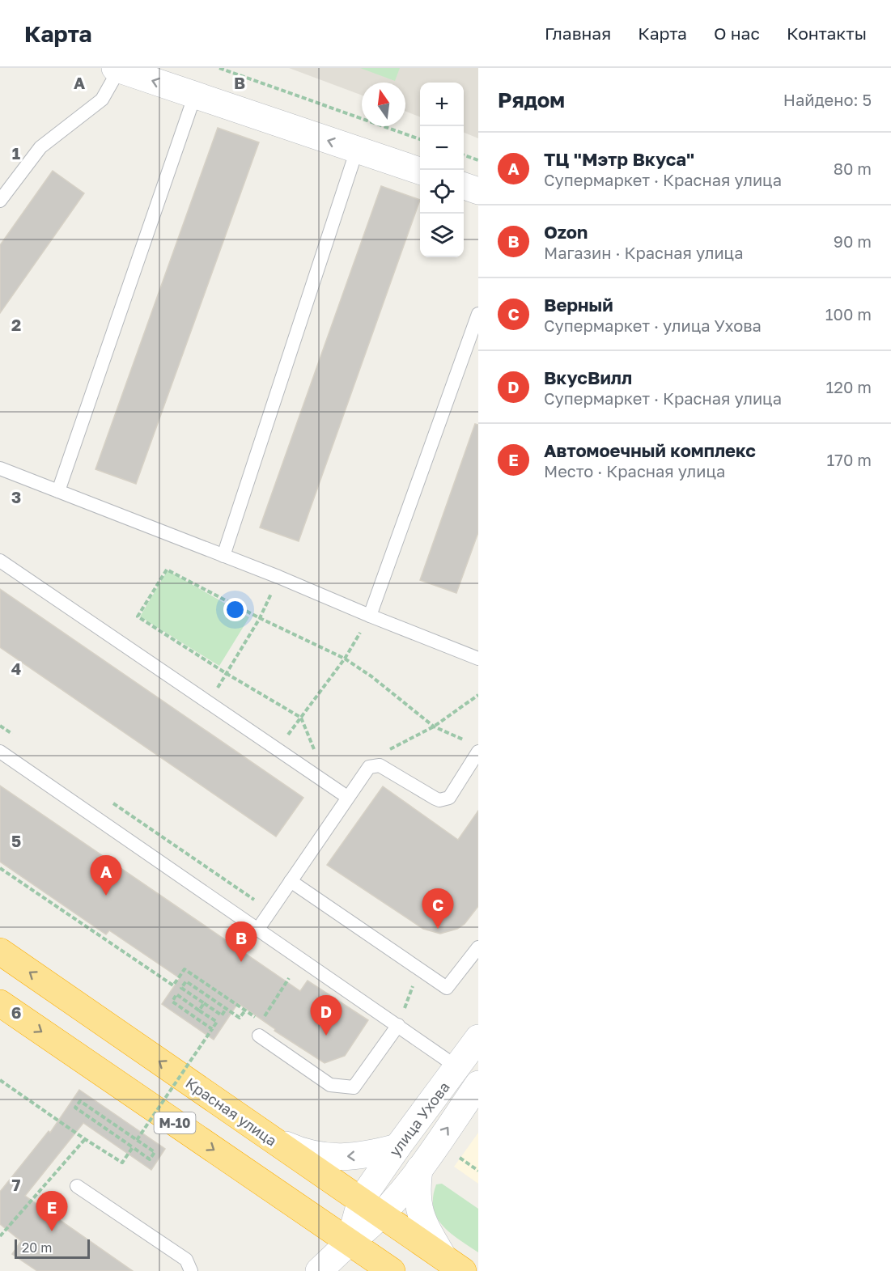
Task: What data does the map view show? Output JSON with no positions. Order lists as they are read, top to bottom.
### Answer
{
  "streets": {
    "highway": ["Красная улица", "М-10"],
    "street": ["улица Ухова"]
  },
  "crossings": [
    ["Красная улица", "улица Ухова"]
  ],
  "scale_bar": "20 m",
  "north": "top",
  "page": {
    "header": "Карта",
    "nav": [
      "Главная",
      "Карта",
      "О нас",
      "Контакты"
    ],
    "heading": ["Рядом", "Найдено: 5"],
    "map_buttons": ["+", "−"],
    "list": [
      {
        "mark": "A",
        "name": "ТЦ \"Мэтр Вкуса\"",
        "note": "Супермаркет · Красная улица",
        "value": "80 m"
      },
      {
        "mark": "B",
        "name": "Ozon",
        "note": "Магазин · Красная улица",
        "value": "90 m"
      },
      {
        "mark": "C",
        "name": "Верный",
        "note": "Супермаркет · улица Ухова",
        "value": "100 m"
      },
      {
        "mark": "D",
        "name": "ВкусВилл",
        "note": "Супермаркет · Красная улица",
        "value": "120 m"
      },
      {
        "mark": "E",
        "name": "Автомоечный комплекс",
        "note": "Место · Красная улица",
        "value": "170 m"
      }
    ],
    "pins": [
      "A",
      "C",
      "B",
      "D",
      "E"
    ],
    "scale": "20 m"
  },
  "grid": {
    "columns": ["A", "B"],
    "rows": [
      "1",
      "2",
      "3",
      "4",
      "5",
      "6",
      "7"
    ]
  }
}
